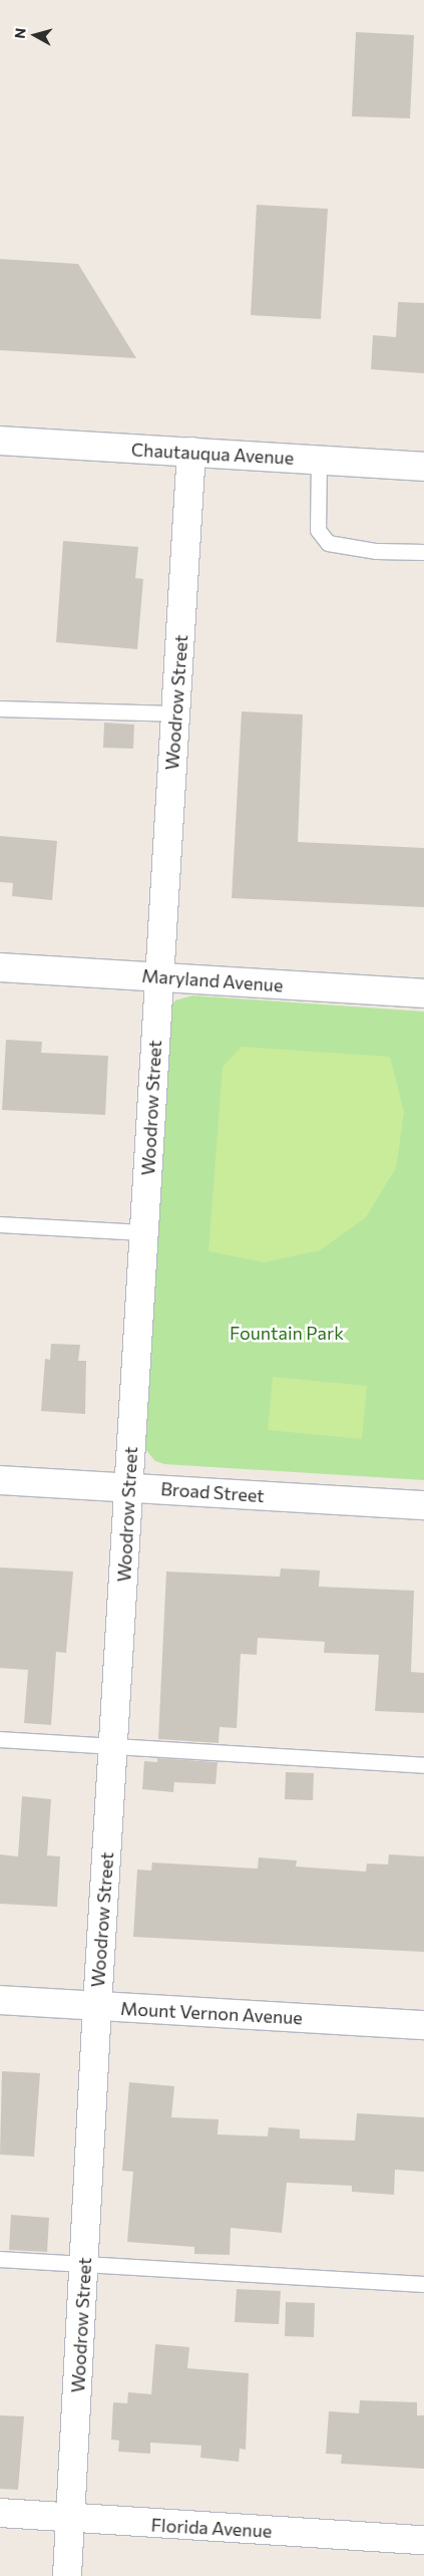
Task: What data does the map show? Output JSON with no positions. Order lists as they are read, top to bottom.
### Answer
{
  "streets": {
    "street": [
      "Chautauqua Avenue",
      "Woodrow Street",
      "Maryland Avenue",
      "Broad Street",
      "Mount Vernon Avenue",
      "Florida Avenue"
    ]
  },
  "crossings": [
    ["Chautauqua Avenue", "Woodrow Street"],
    ["Woodrow Street", "Maryland Avenue"],
    ["Woodrow Street", "Broad Street"],
    ["Woodrow Street", "Mount Vernon Avenue"],
    ["Woodrow Street", "Florida Avenue"]
  ],
  "parks": ["Fountain Park"],
  "north": "left"
}
